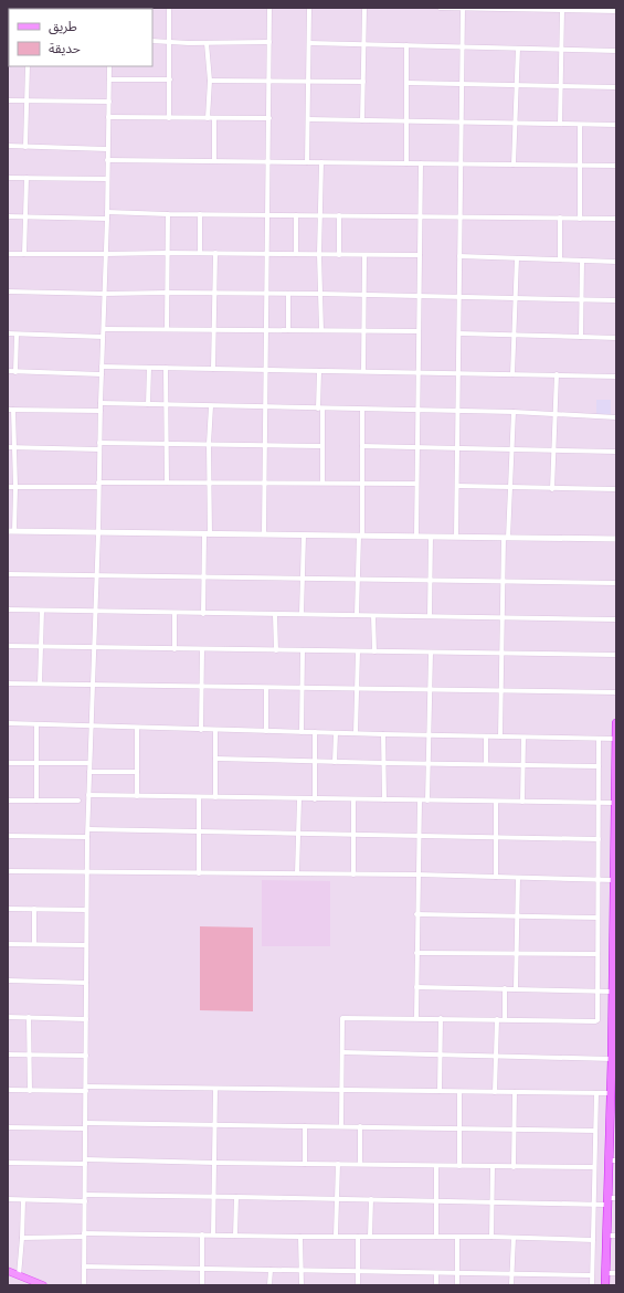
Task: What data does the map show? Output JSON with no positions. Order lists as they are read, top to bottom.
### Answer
{
  "legend": ["طريق", "حديقة"]
}
